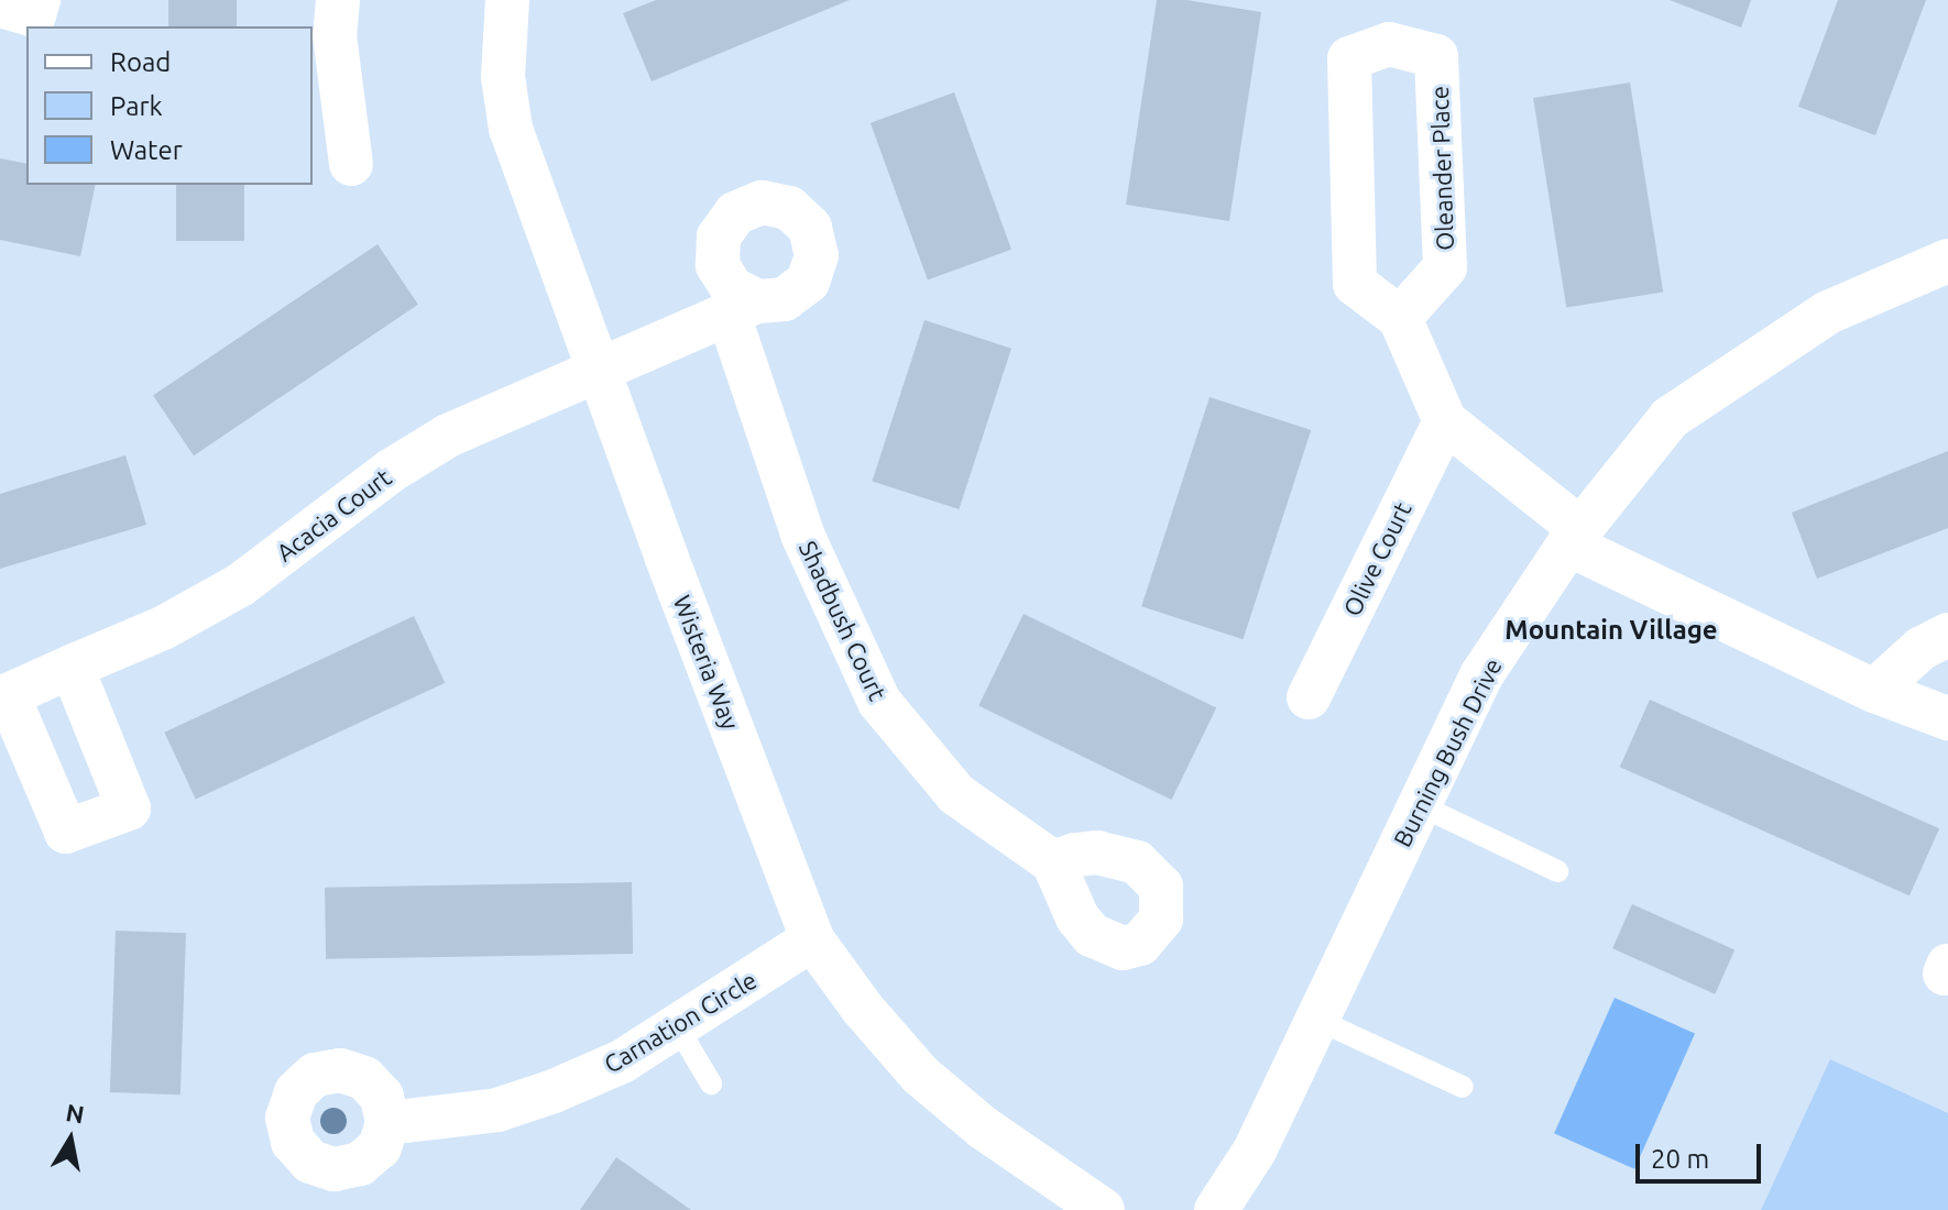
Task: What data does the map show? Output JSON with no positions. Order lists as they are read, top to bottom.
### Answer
{
  "streets": {
    "street": [
      "Oleander Place",
      "Acacia Court",
      "Olive Court",
      "Shadbush Court",
      "Wisteria Way",
      "Burning Bush Drive",
      "Carnation Circle"
    ]
  },
  "crossings": [
    ["Oleander Place", "Olive Court"],
    ["Oleander Place", "Burning Bush Drive"],
    ["Acacia Court", "Shadbush Court"],
    ["Acacia Court", "Wisteria Way"],
    ["Wisteria Way", "Carnation Circle"]
  ],
  "districts": ["Mountain Village"],
  "legend": ["Road", "Park", "Water"],
  "scale_bar": "20 m",
  "north": "top"
}
